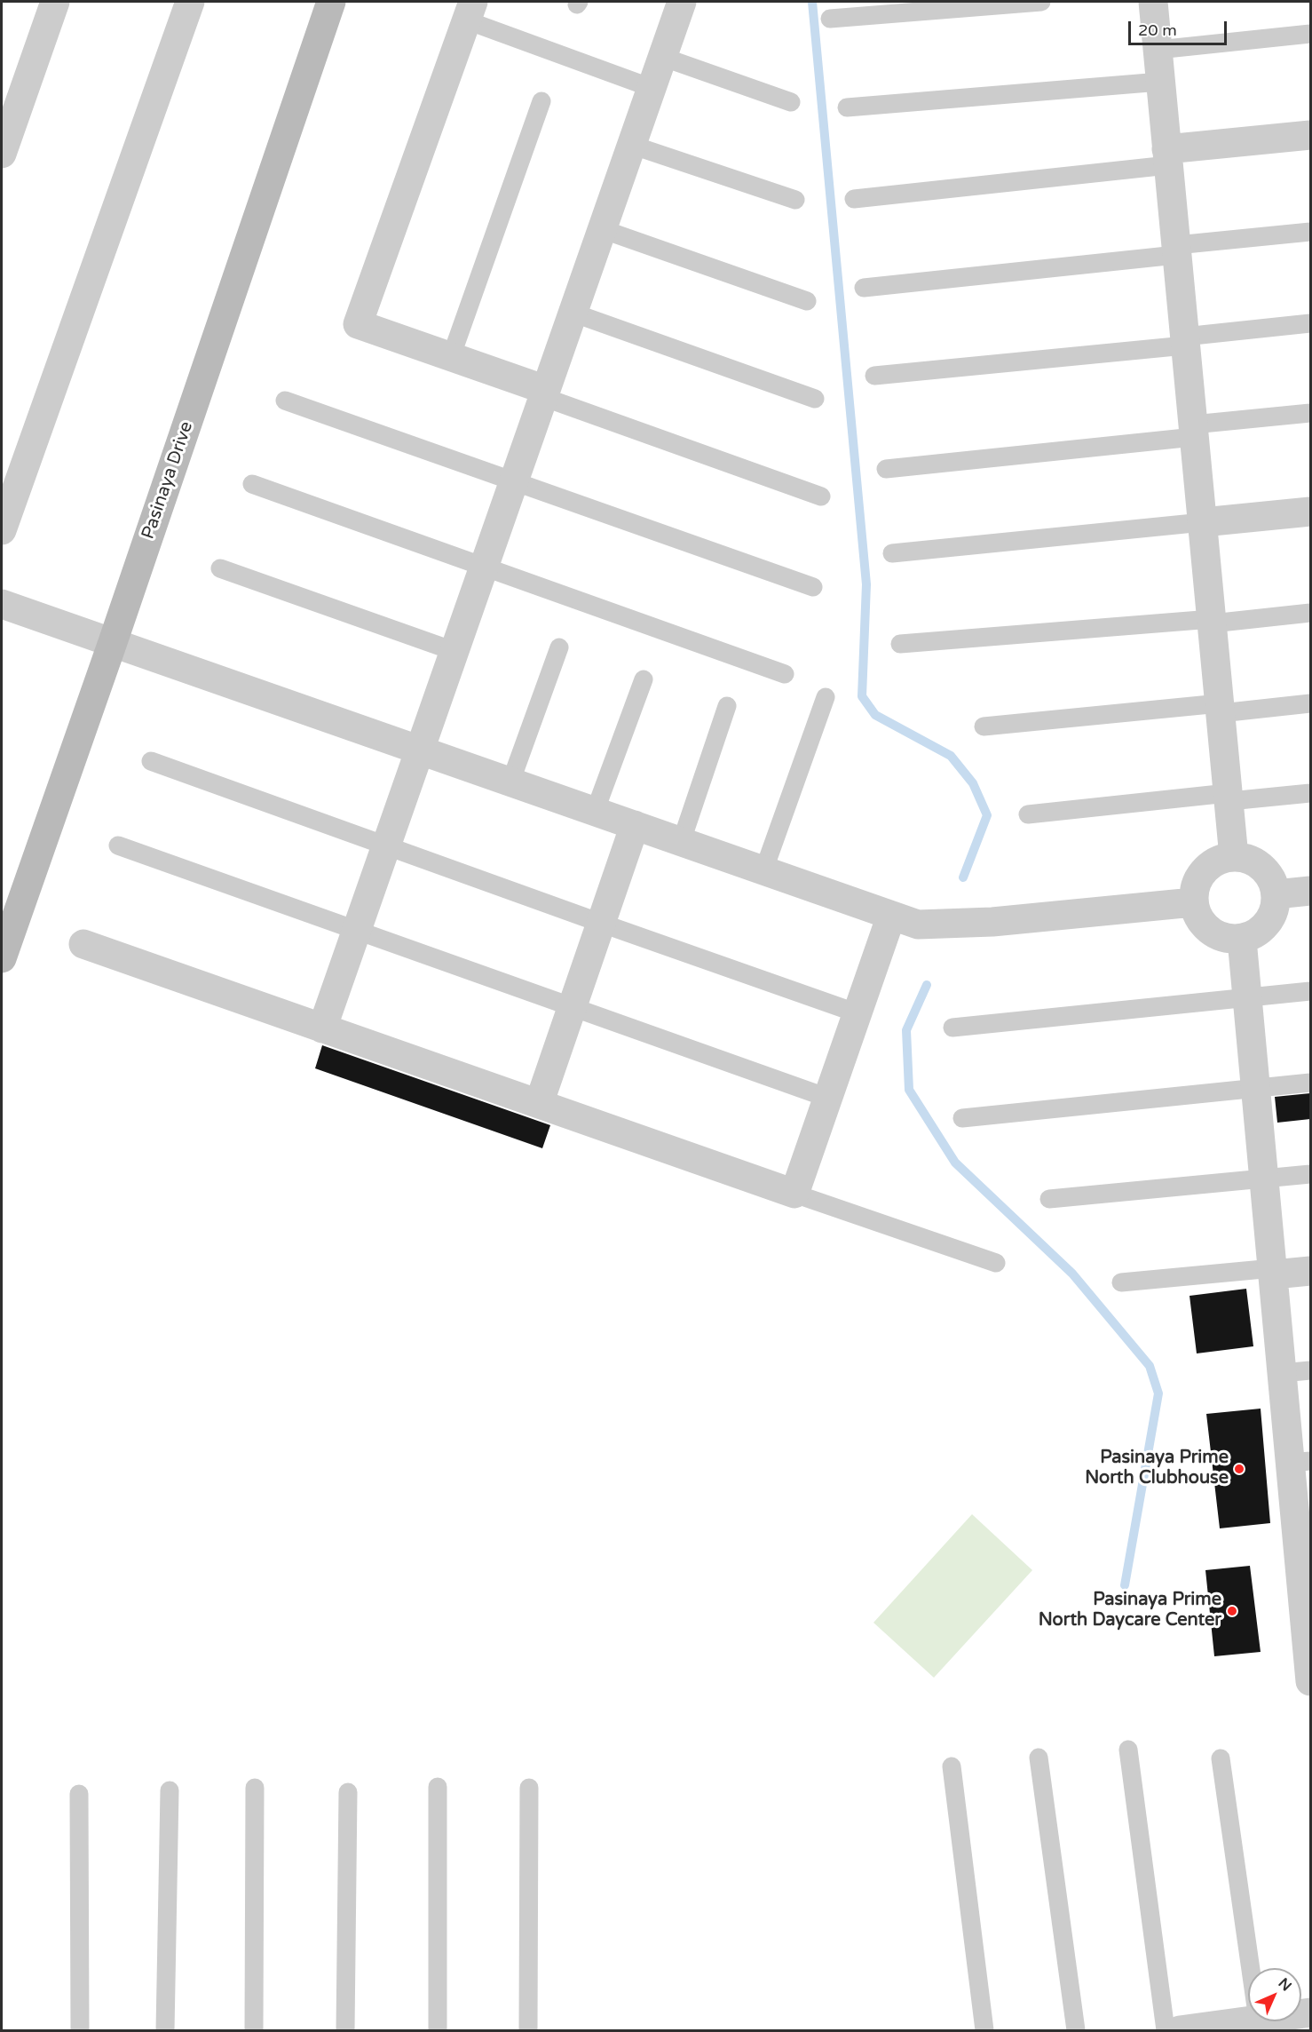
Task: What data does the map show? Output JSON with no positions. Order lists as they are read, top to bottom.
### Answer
{
  "streets": {
    "street": ["Pasinaya Drive"]
  },
  "places": ["Pasinaya Prime North Clubhouse", "Pasinaya Prime North Daycare Center"],
  "scale_bar": "20 m",
  "north": "top right"
}
